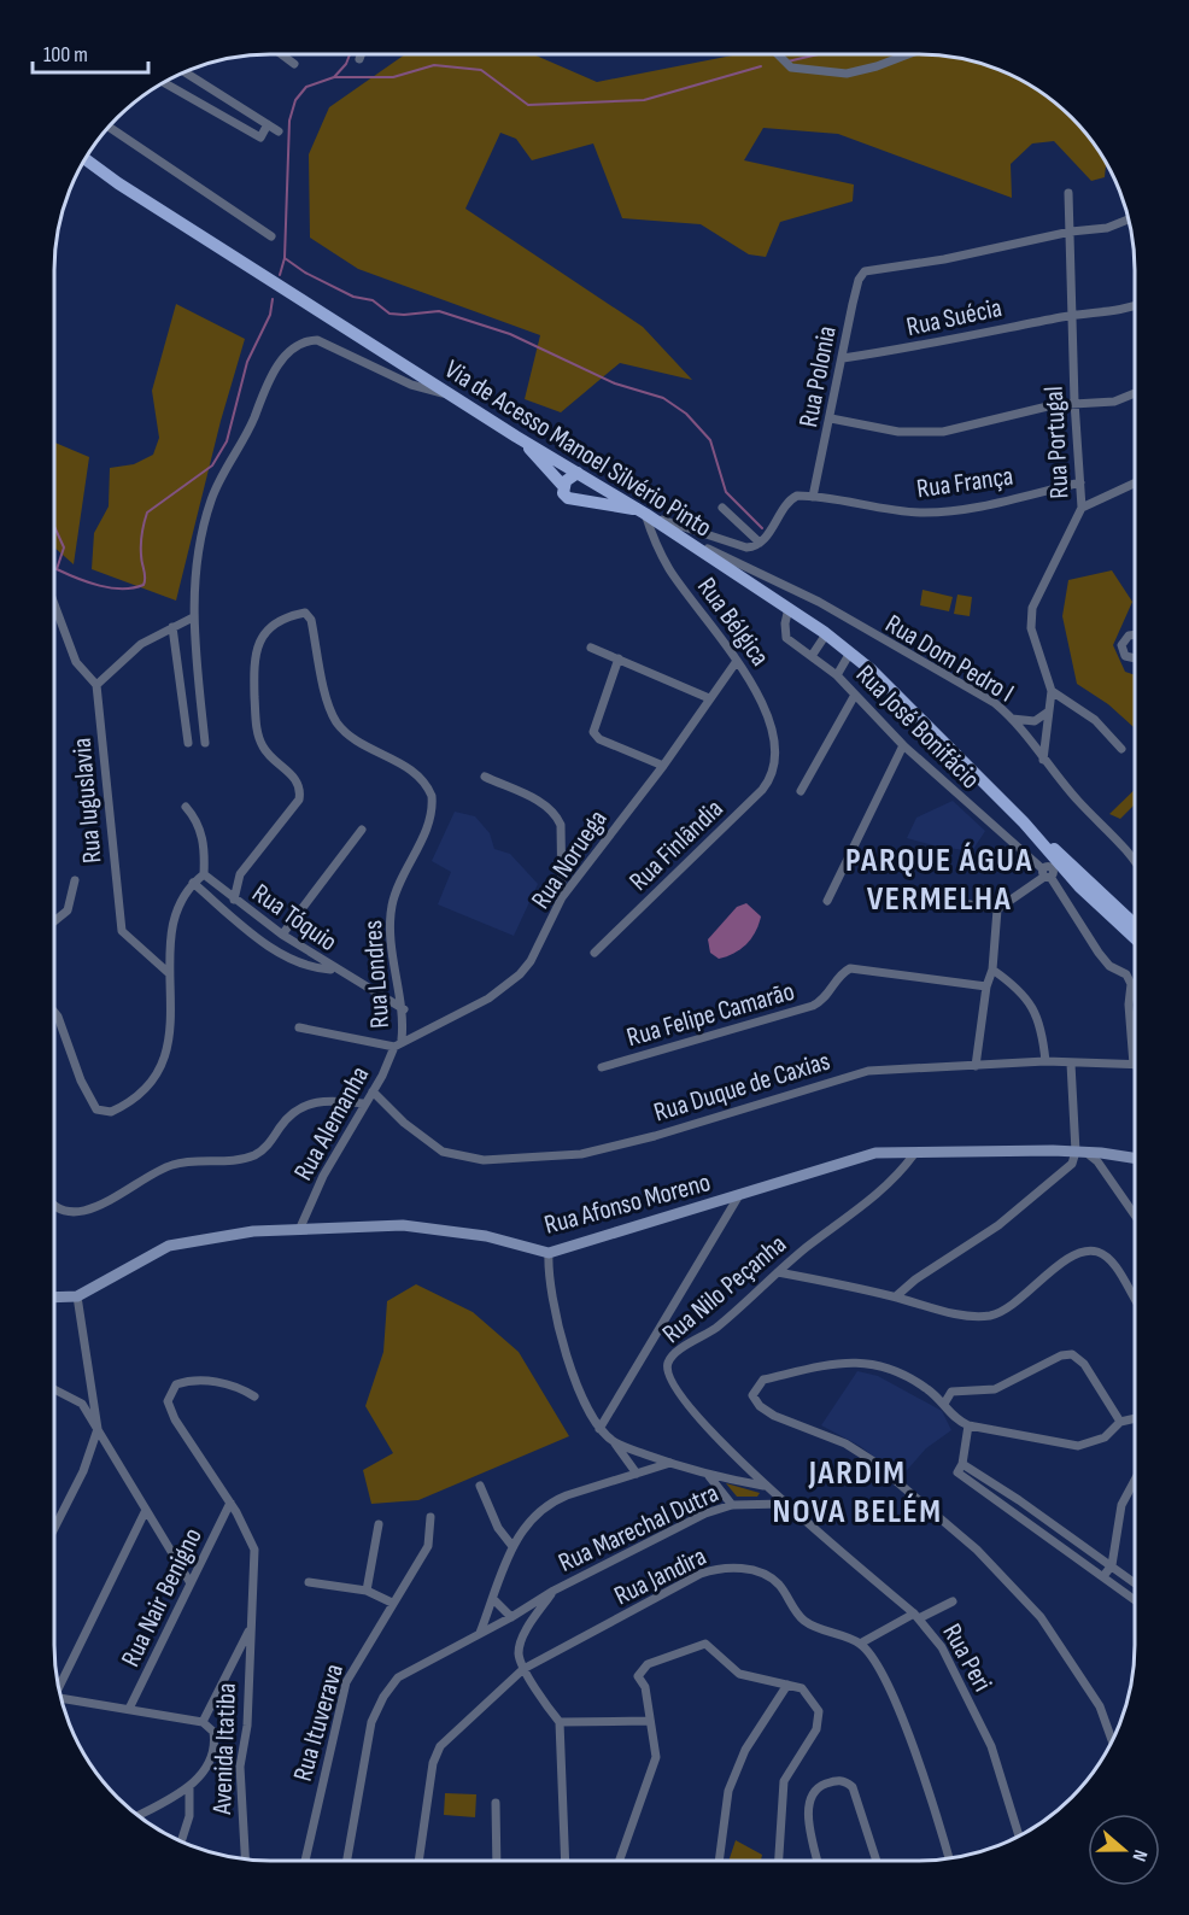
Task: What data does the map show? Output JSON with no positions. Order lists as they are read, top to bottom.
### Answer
{
  "streets": {
    "main road": ["Via de Acesso Manoel Silvério Pinto", "Rua Afonso Moreno"],
    "street": [
      "Rua Suécia",
      "Rua Polonia",
      "Rua Portugal",
      "Rua França",
      "Rua Bélgica",
      "Rua Dom Pedro I",
      "Rua José Bonifácio",
      "Rua Iuguslavia",
      "Rua Finlândia",
      "Rua Noruega",
      "Rua Tóquio",
      "Rua Londres",
      "Rua Felipe Camarão",
      "Rua Duque de Caxias",
      "Rua Alemanha",
      "Rua Nilo Peçanha",
      "Rua Marechal Dutra",
      "Rua Jandira",
      "Rua Nair Benigno",
      "Rua Peri",
      "Rua Ituverava",
      "Avenida Itatiba"
    ]
  },
  "crossings": [
    ["Rua Suécia", "Rua Polonia"],
    ["Rua Suécia", "Rua Portugal"],
    ["Rua Polonia", "Rua Portugal"],
    ["Rua Polonia", "Rua França"],
    ["Rua Portugal", "Rua França"],
    ["Via de Acesso Manoel Silvério Pinto", "Rua Bélgica"],
    ["Via de Acesso Manoel Silvério Pinto", "Rua Dom Pedro I"],
    ["Via de Acesso Manoel Silvério Pinto", "Rua José Bonifácio"],
    ["Rua Bélgica", "Rua Finlândia"],
    ["Rua Bélgica", "Rua Noruega"],
    ["Rua José Bonifácio", "Rua Duque de Caxias"],
    ["Rua Noruega", "Rua Londres"],
    ["Rua Noruega", "Rua Alemanha"],
    ["Rua Tóquio", "Rua Londres"],
    ["Rua Londres", "Rua Alemanha"],
    ["Rua Duque de Caxias", "Rua Alemanha"],
    ["Rua Alemanha", "Rua Afonso Moreno"],
    ["Rua Afonso Moreno", "Rua Nilo Peçanha"],
    ["Rua Nilo Peçanha", "Rua Marechal Dutra"],
    ["Rua Nilo Peçanha", "Rua Peri"],
    ["Rua Marechal Dutra", "Rua Peri"],
    ["Rua Nair Benigno", "Avenida Itatiba"]
  ],
  "districts": ["PARQUE ÁGUA VERMELHA", "JARDIM NOVA BELÉM"],
  "scale_bar": "100 m",
  "north": "right"
}
